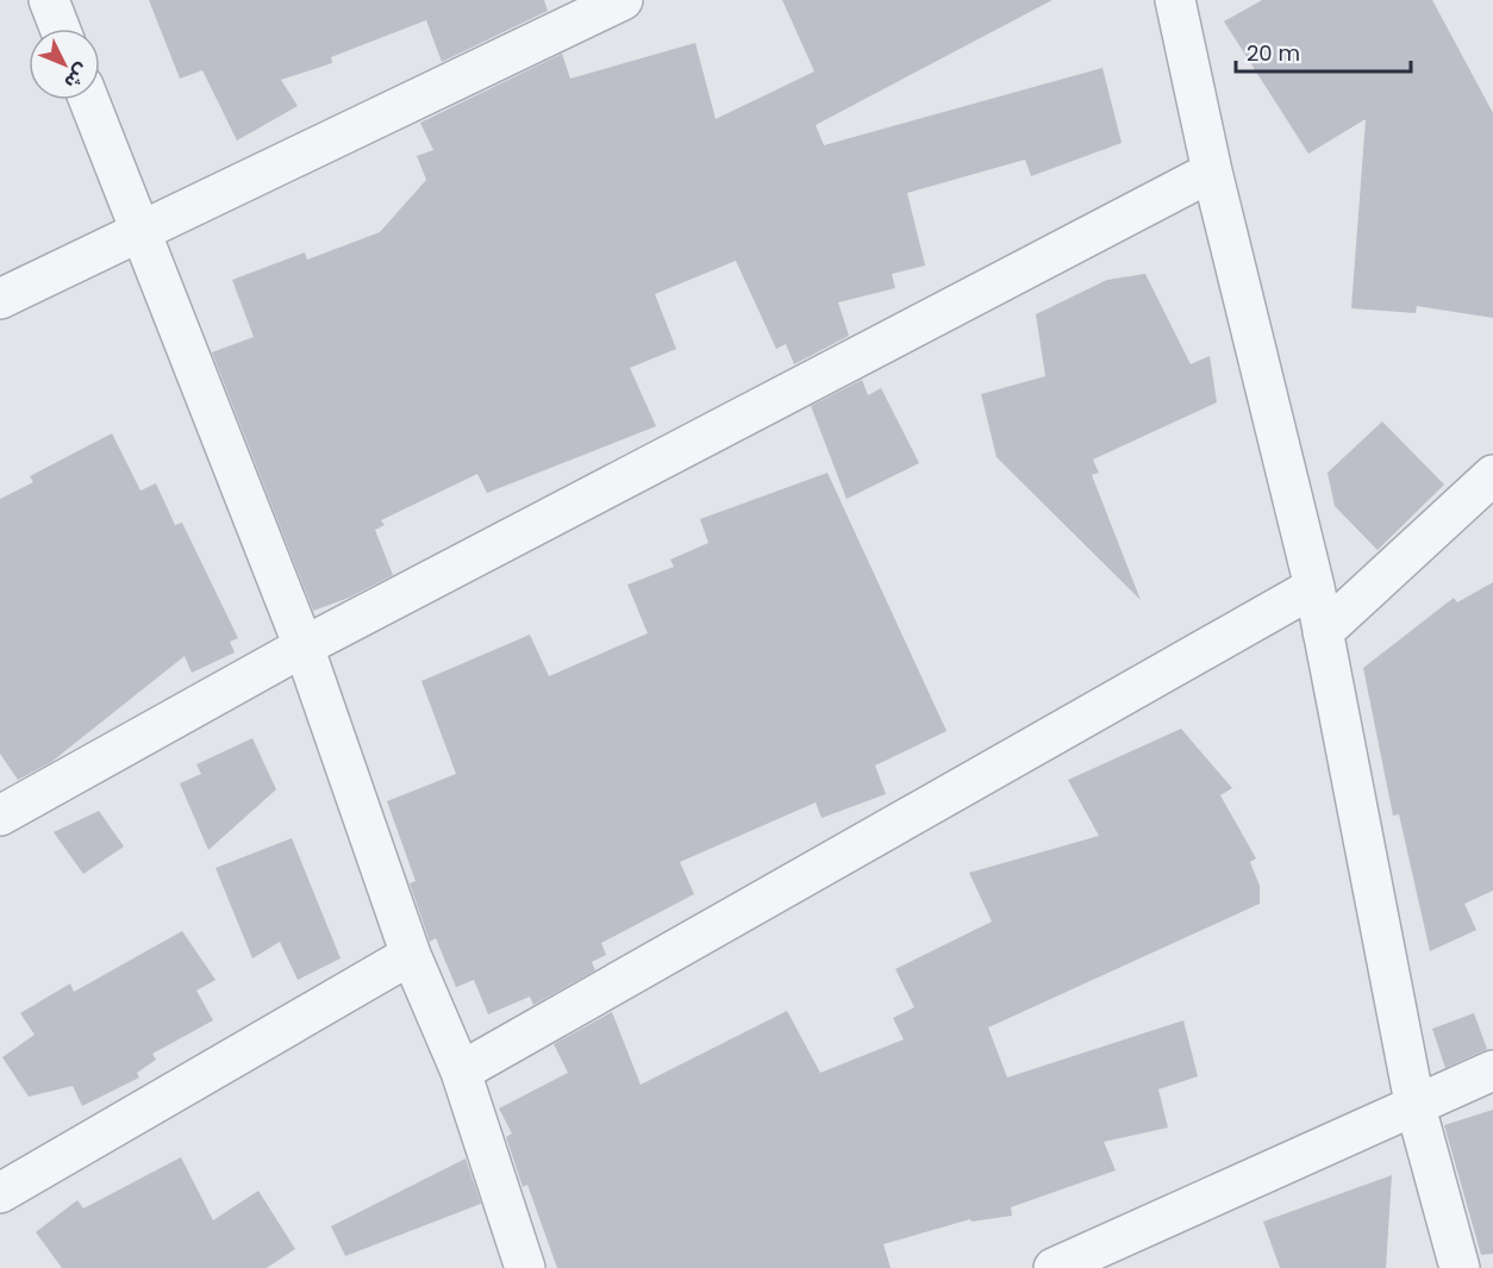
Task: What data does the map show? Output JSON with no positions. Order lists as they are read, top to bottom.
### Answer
{
  "scale_bar": "20 m",
  "north": "bottom right"
}
